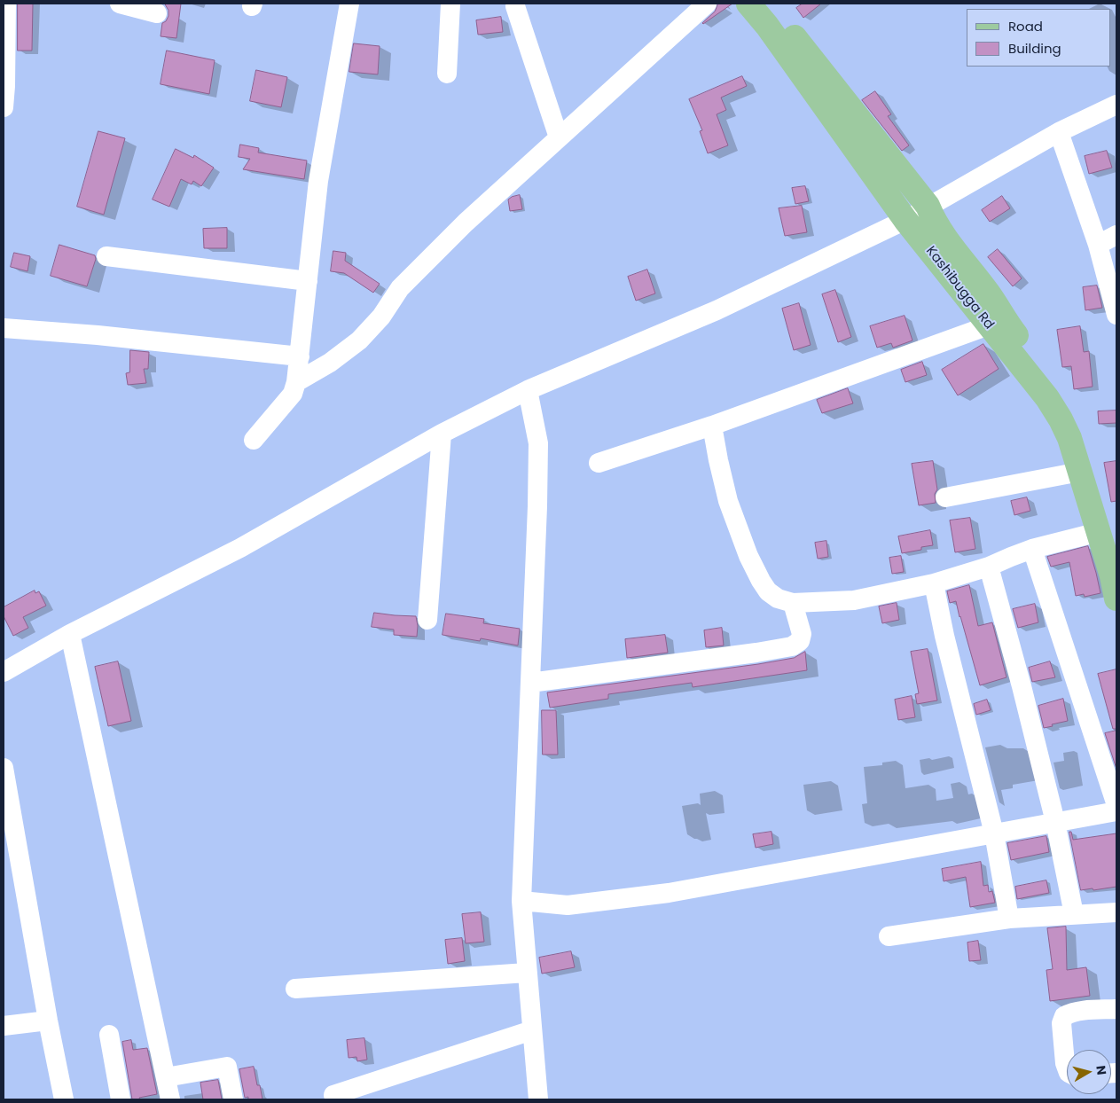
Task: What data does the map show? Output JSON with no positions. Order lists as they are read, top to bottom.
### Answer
{
  "streets": {
    "main road": ["Kashibugga Rd"]
  },
  "legend": ["Road", "Building"],
  "north": "right"
}
